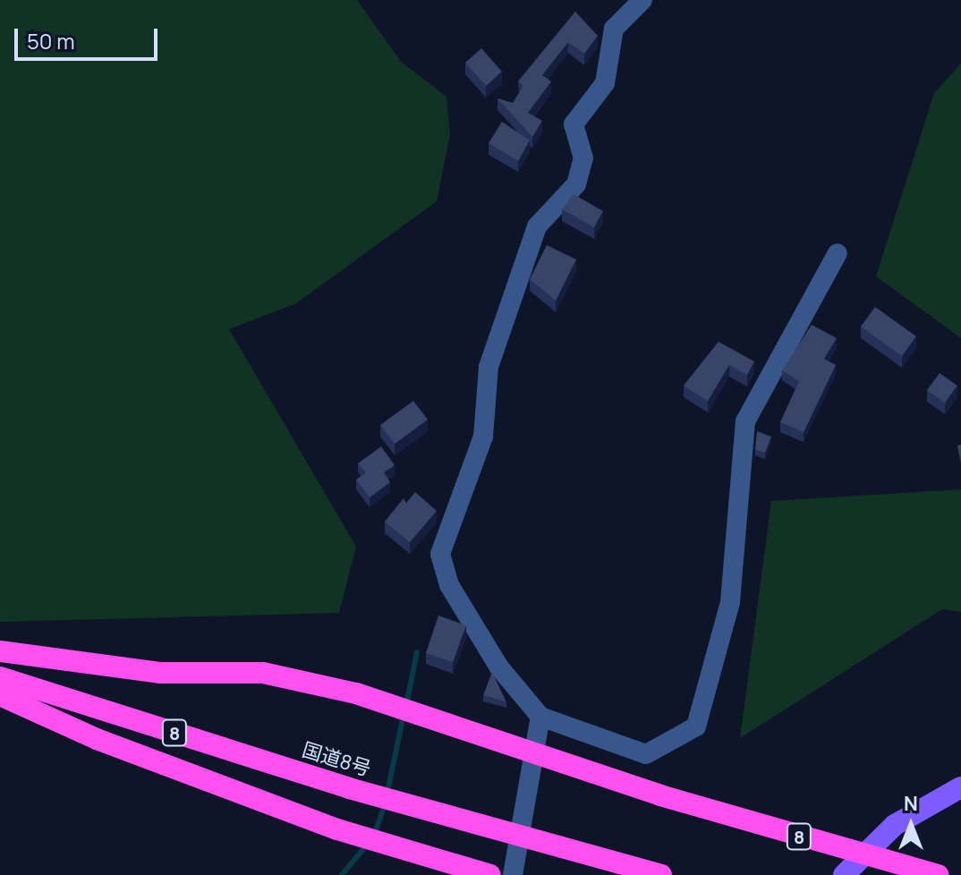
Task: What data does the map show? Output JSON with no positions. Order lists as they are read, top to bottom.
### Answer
{
  "streets": {
    "highway": ["8", "国道8号"]
  },
  "scale_bar": "50 m",
  "north": "top"
}
